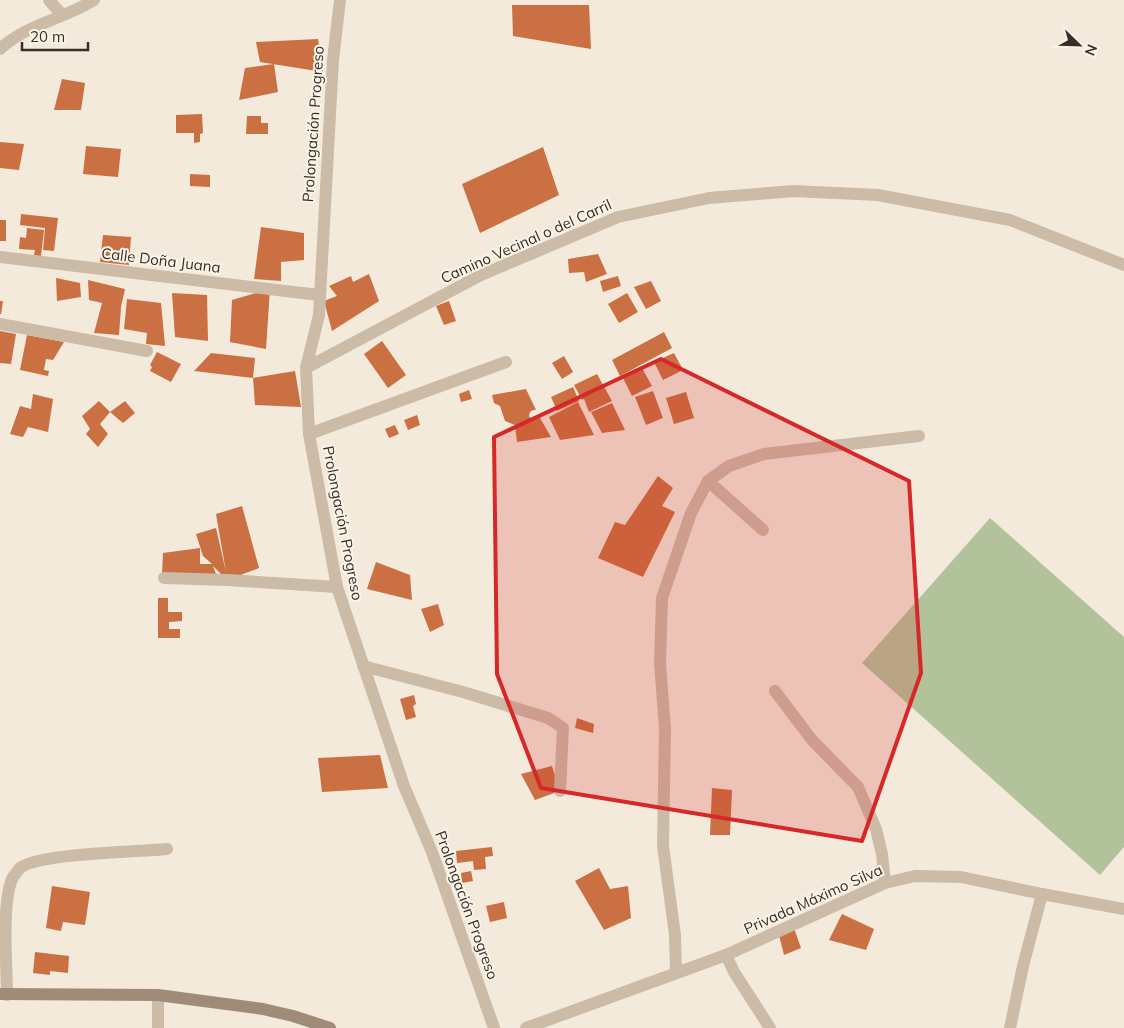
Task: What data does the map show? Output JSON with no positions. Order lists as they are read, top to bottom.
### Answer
{
  "streets": {
    "street": [
      "Prolongación Progreso",
      "Camino Vecinal o del Carril",
      "Calle Doña Juana",
      "Privada Máximo Silva"
    ]
  },
  "crossings": [
    ["Prolongación Progreso", "Camino Vecinal o del Carril"],
    ["Prolongación Progreso", "Calle Doña Juana"]
  ],
  "scale_bar": "20 m",
  "north": "bottom right"
}
